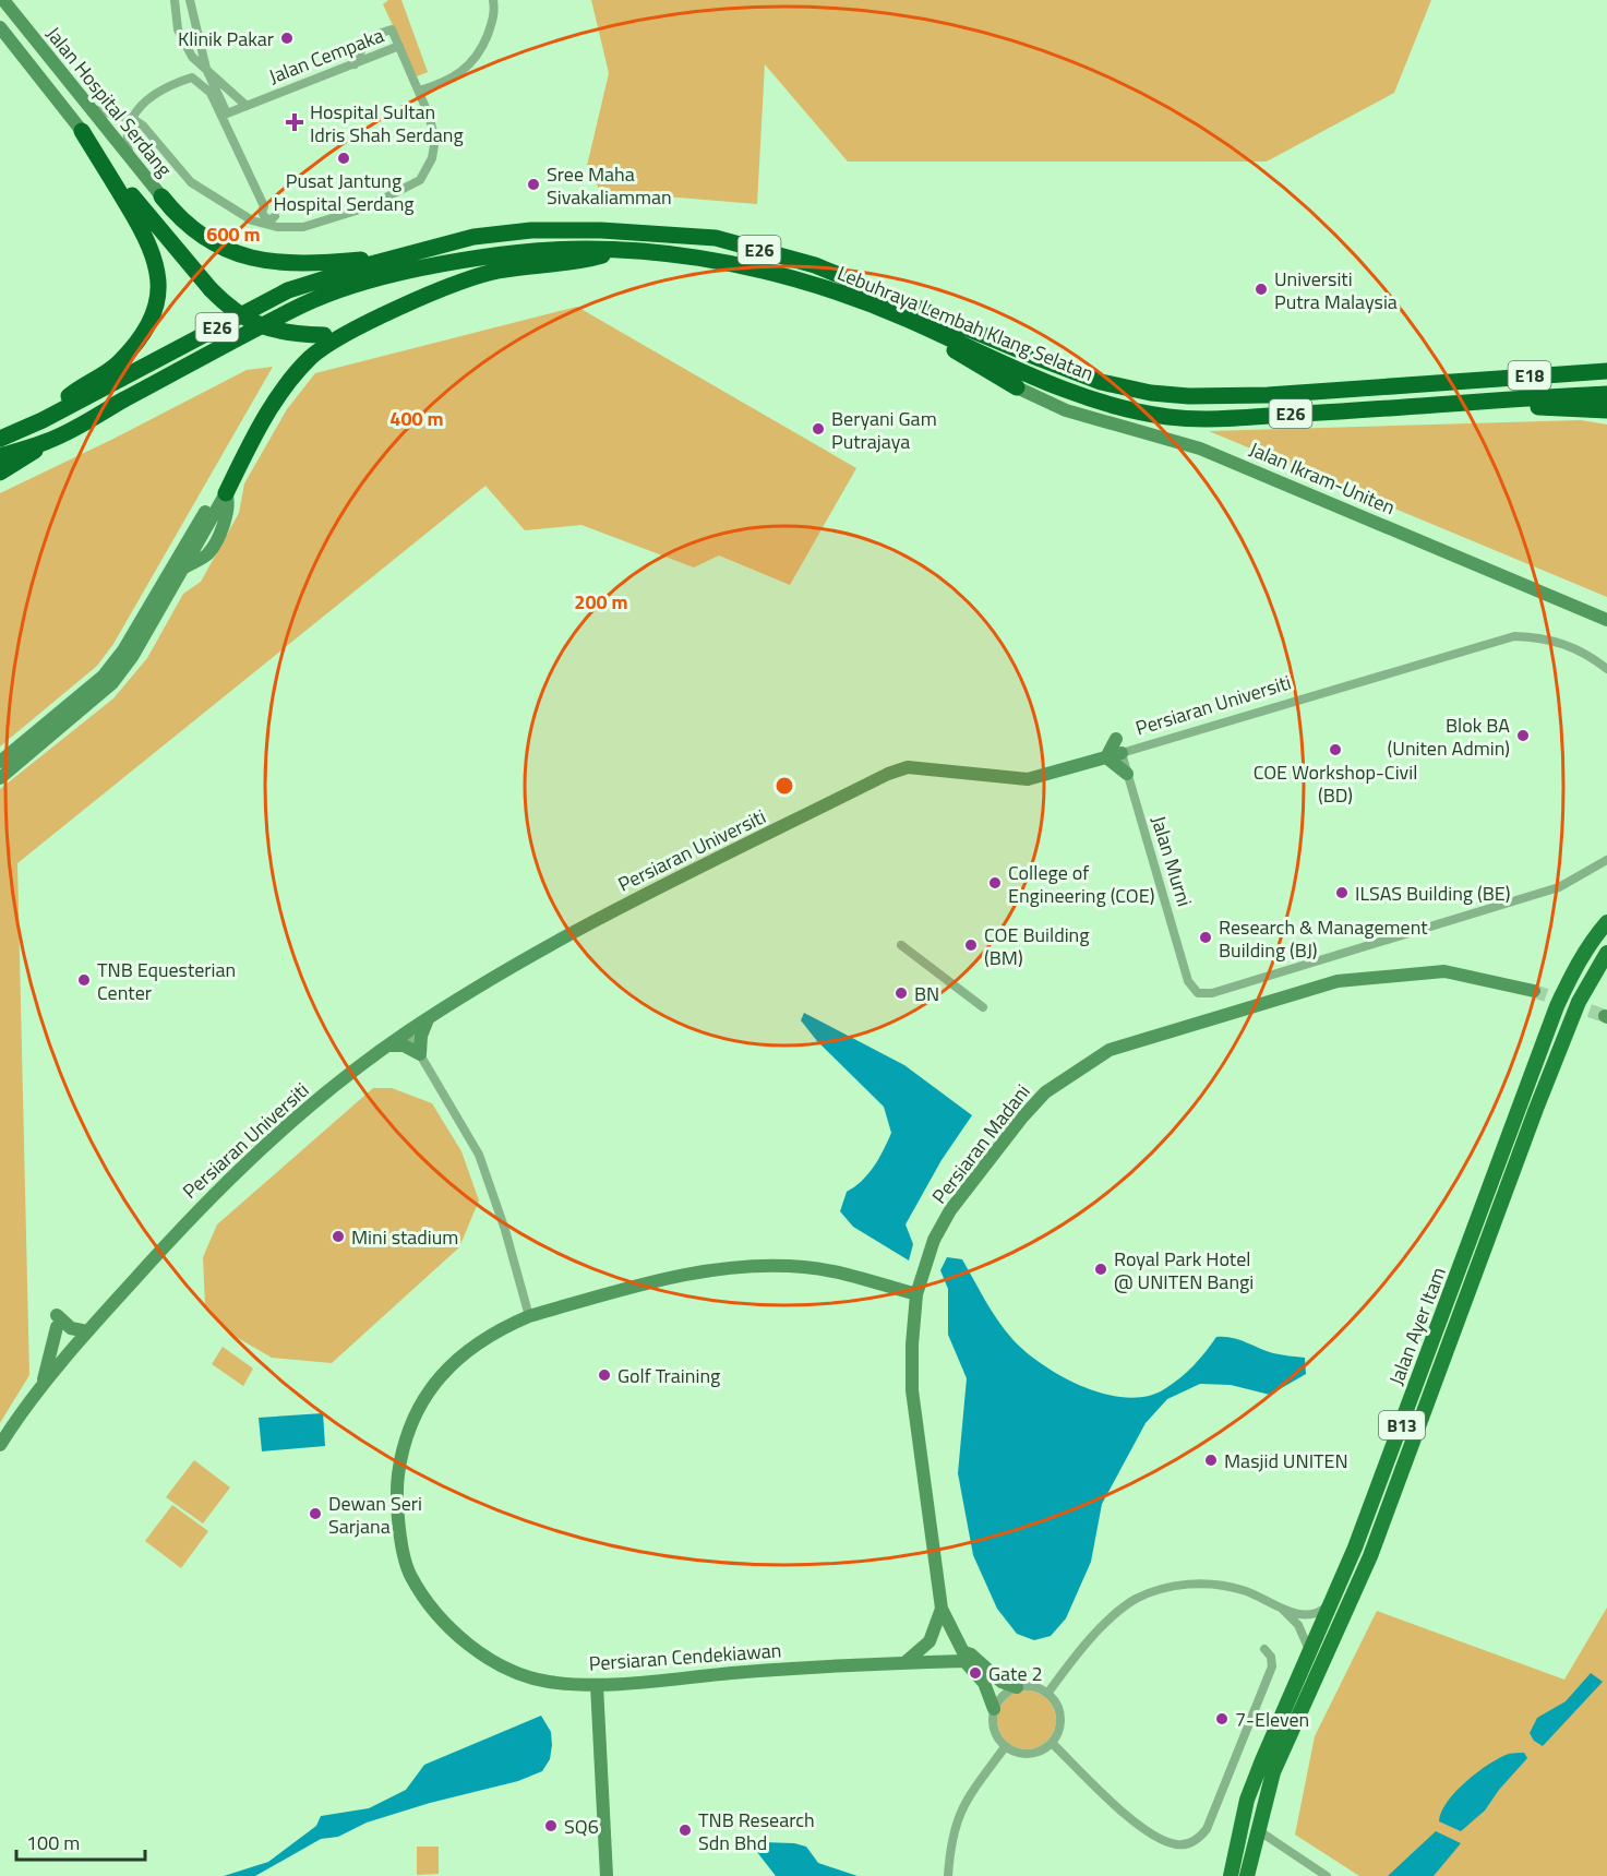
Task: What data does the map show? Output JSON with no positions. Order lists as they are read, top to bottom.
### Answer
{
  "streets": {
    "highway": ["E26", "Lebuhraya Lembah Klang Selatan", "E18"],
    "main road": ["Jalan Ayer Itam", "B13"],
    "street": [
      "Jalan Cempaka",
      "Jalan Hospital Serdang",
      "Jalan Ikram-Uniten",
      "Persiaran Universiti",
      "Jalan Murni",
      "Persiaran Madani",
      "Persiaran Cendekiawan"
    ]
  },
  "crossings": [
    ["Lebuhraya Lembah Klang Selatan", "E18"],
    ["Persiaran Universiti", "Jalan Murni"],
    ["Persiaran Madani", "Persiaran Cendekiawan"]
  ],
  "places": {
    "other": [
      "Klinik Pakar",
      "Pusat Jantung Hospital Serdang",
      "Sree Maha Sivakaliamman",
      "Universiti Putra Malaysia",
      "Beryani Gam Putrajaya",
      "Blok BA (Uniten Admin)",
      "COE Workshop-Civil (BD)",
      "College of Engineering (COE)",
      "ILSAS Building (BE)",
      "Research & Management Building (BJ)",
      "COE Building (BM)",
      "TNB Equesterian Center",
      "BN",
      "Mini stadium",
      "Royal Park Hotel @ UNITEN Bangi",
      "Golf Training",
      "Masjid UNITEN",
      "Dewan Seri Sarjana",
      "Gate 2",
      "7-Eleven",
      "SQ6",
      "TNB Research Sdn Bhd"
    ],
    "health": ["Hospital Sultan Idris Shah Serdang"]
  },
  "scale_bar": "100 m",
  "rings": ["600 m", "400 m", "200 m"]
}
